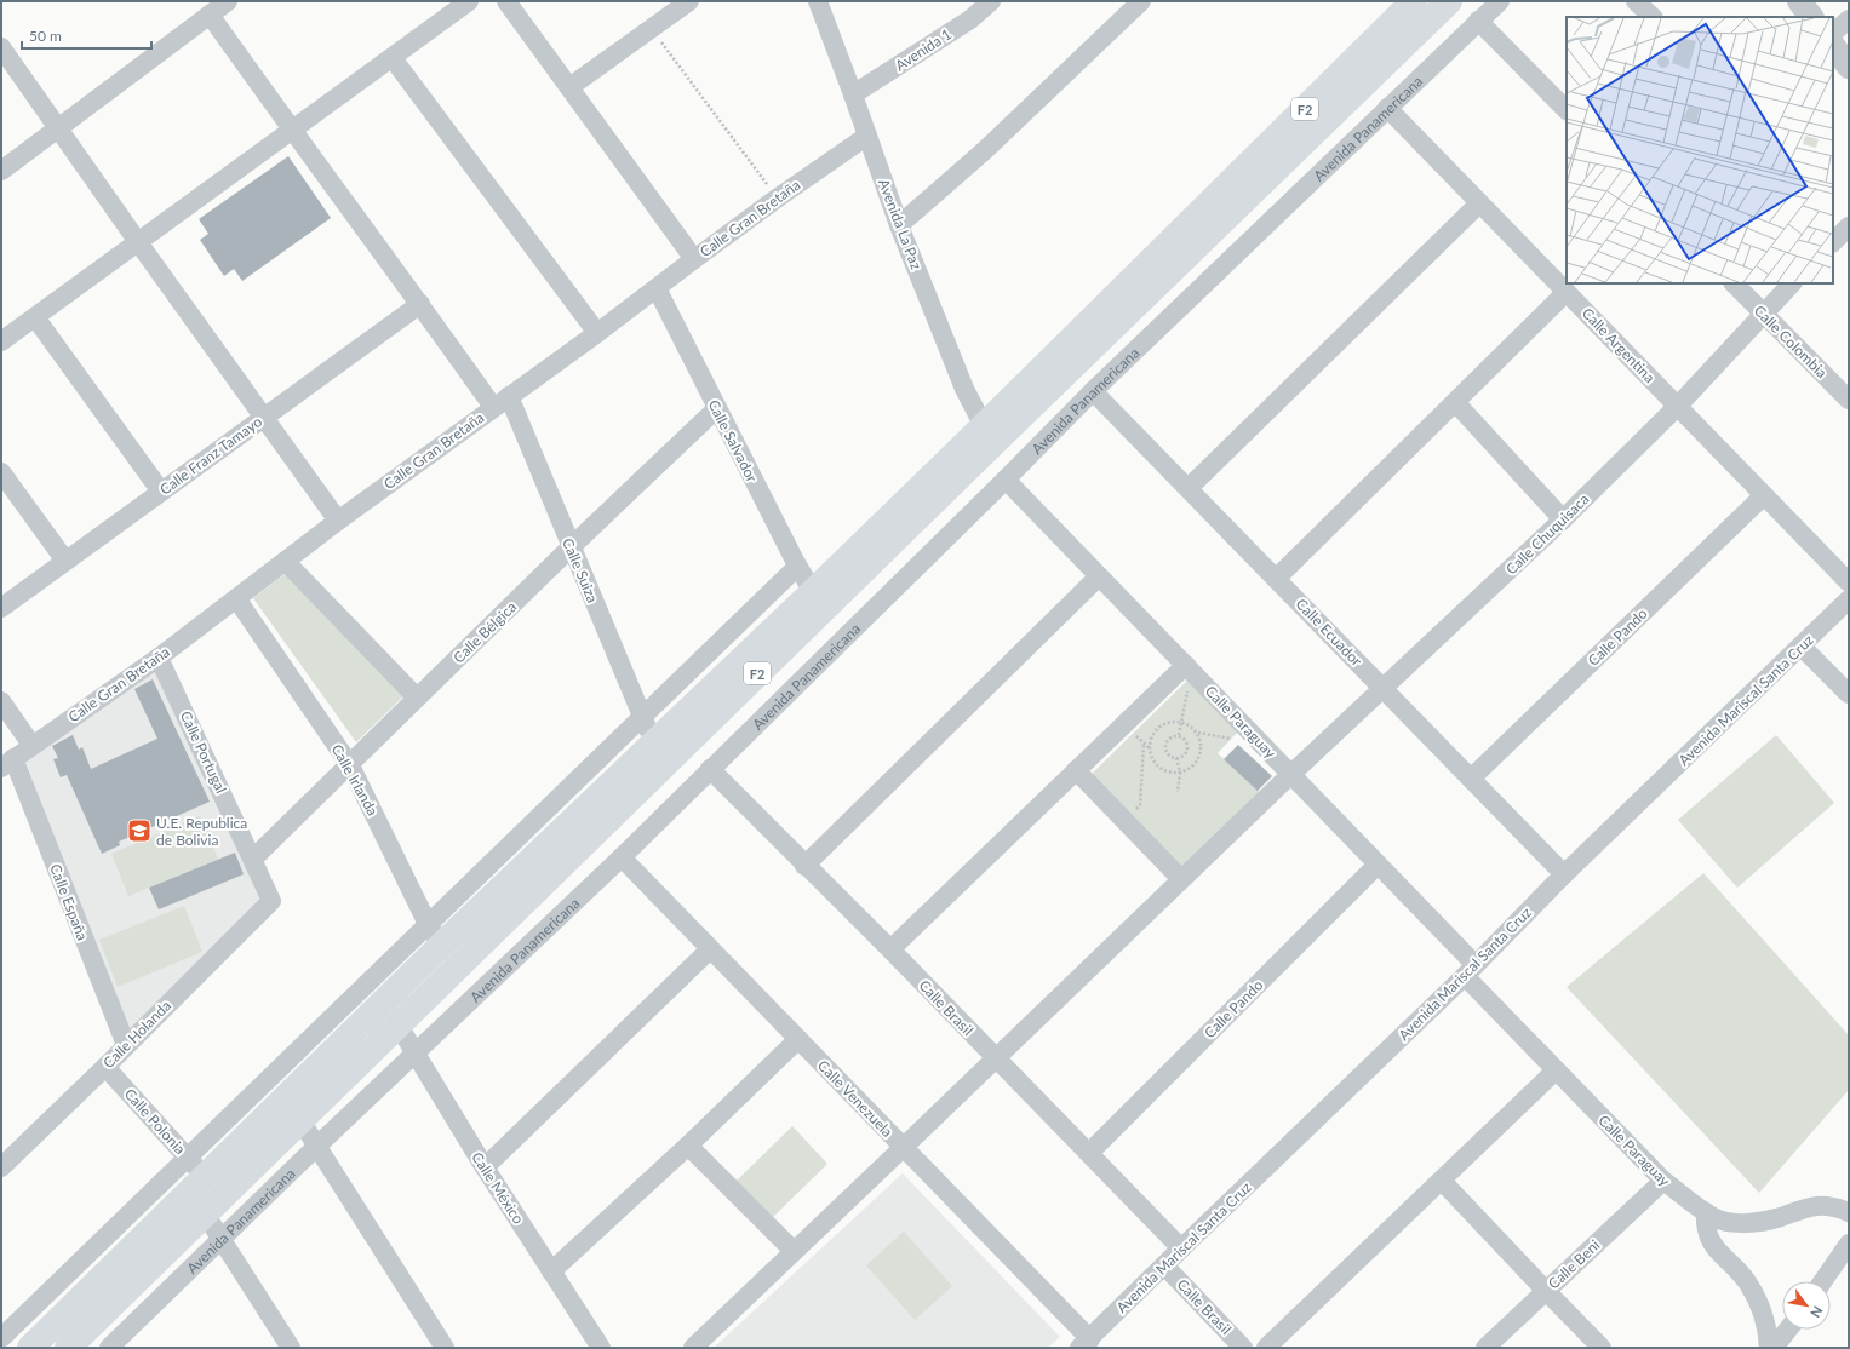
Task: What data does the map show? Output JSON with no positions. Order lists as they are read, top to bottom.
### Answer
{
  "streets": {
    "highway": ["F2", "Avenida Panamericana"],
    "street": [
      "Avenida 1",
      "Calle Gran Bretaña",
      "Avenida La Paz",
      "Calle Colombia",
      "Calle Argentina",
      "Calle Salvador",
      "Calle Franz Tamayo",
      "Calle Chuquisaca",
      "Calle Suiza",
      "Calle Bélgica",
      "Calle Ecuador",
      "Calle Pando",
      "Avenida Mariscal Santa Cruz",
      "Calle Paraguay",
      "Calle Portugal",
      "Calle Irlanda",
      "Calle España",
      "Calle Brasil",
      "Calle Holanda",
      "Calle Venezuela",
      "Calle Polonia",
      "Calle México",
      "Calle Beni"
    ]
  },
  "crossings": [
    ["Avenida 1", "Avenida La Paz"],
    ["Avenida Panamericana", "Avenida La Paz"],
    ["Avenida Panamericana", "Calle Argentina"],
    ["Avenida Panamericana", "Calle Salvador"],
    ["Avenida Panamericana", "Calle Suiza"],
    ["Avenida Panamericana", "Calle Ecuador"],
    ["Avenida Panamericana", "Calle Paraguay"],
    ["Avenida Panamericana", "Calle Irlanda"],
    ["Avenida Panamericana", "Calle Brasil"],
    ["Avenida Panamericana", "Calle Venezuela"],
    ["Avenida Panamericana", "Calle Polonia"],
    ["Avenida Panamericana", "Calle México"],
    ["Calle Gran Bretaña", "Avenida La Paz"],
    ["Calle Gran Bretaña", "Calle Salvador"],
    ["Calle Gran Bretaña", "Calle Suiza"],
    ["Calle Gran Bretaña", "Calle Portugal"],
    ["Calle Gran Bretaña", "Calle Irlanda"],
    ["Calle Gran Bretaña", "Calle España"],
    ["Calle Colombia", "Calle Chuquisaca"],
    ["Calle Argentina", "Calle Chuquisaca"],
    ["Calle Argentina", "Calle Pando"],
    ["Calle Salvador", "Calle Bélgica"],
    ["Calle Franz Tamayo", "Calle Suiza"],
    ["Calle Chuquisaca", "Calle Ecuador"],
    ["Calle Chuquisaca", "Calle Paraguay"],
    ["Calle Chuquisaca", "Calle Brasil"],
    ["Calle Chuquisaca", "Calle Venezuela"],
    ["Calle Suiza", "Calle Bélgica"],
    ["Calle Bélgica", "Calle Portugal"],
    ["Calle Bélgica", "Calle Irlanda"],
    ["Calle Ecuador", "Calle Pando"],
    ["Calle Ecuador", "Avenida Mariscal Santa Cruz"],
    ["Calle Pando", "Calle Paraguay"],
    ["Calle Pando", "Calle Brasil"],
    ["Avenida Mariscal Santa Cruz", "Calle Paraguay"],
    ["Avenida Mariscal Santa Cruz", "Calle Brasil"],
    ["Avenida Mariscal Santa Cruz", "Calle Venezuela"],
    ["Calle Paraguay", "Calle Beni"],
    ["Calle Portugal", "Calle Holanda"],
    ["Calle España", "Calle Holanda"],
    ["Calle Holanda", "Calle Polonia"]
  ],
  "places": {
    "school or university": ["U.E. Republica de Bolivia"]
  },
  "scale_bar": "50 m",
  "north": "bottom right"
}
